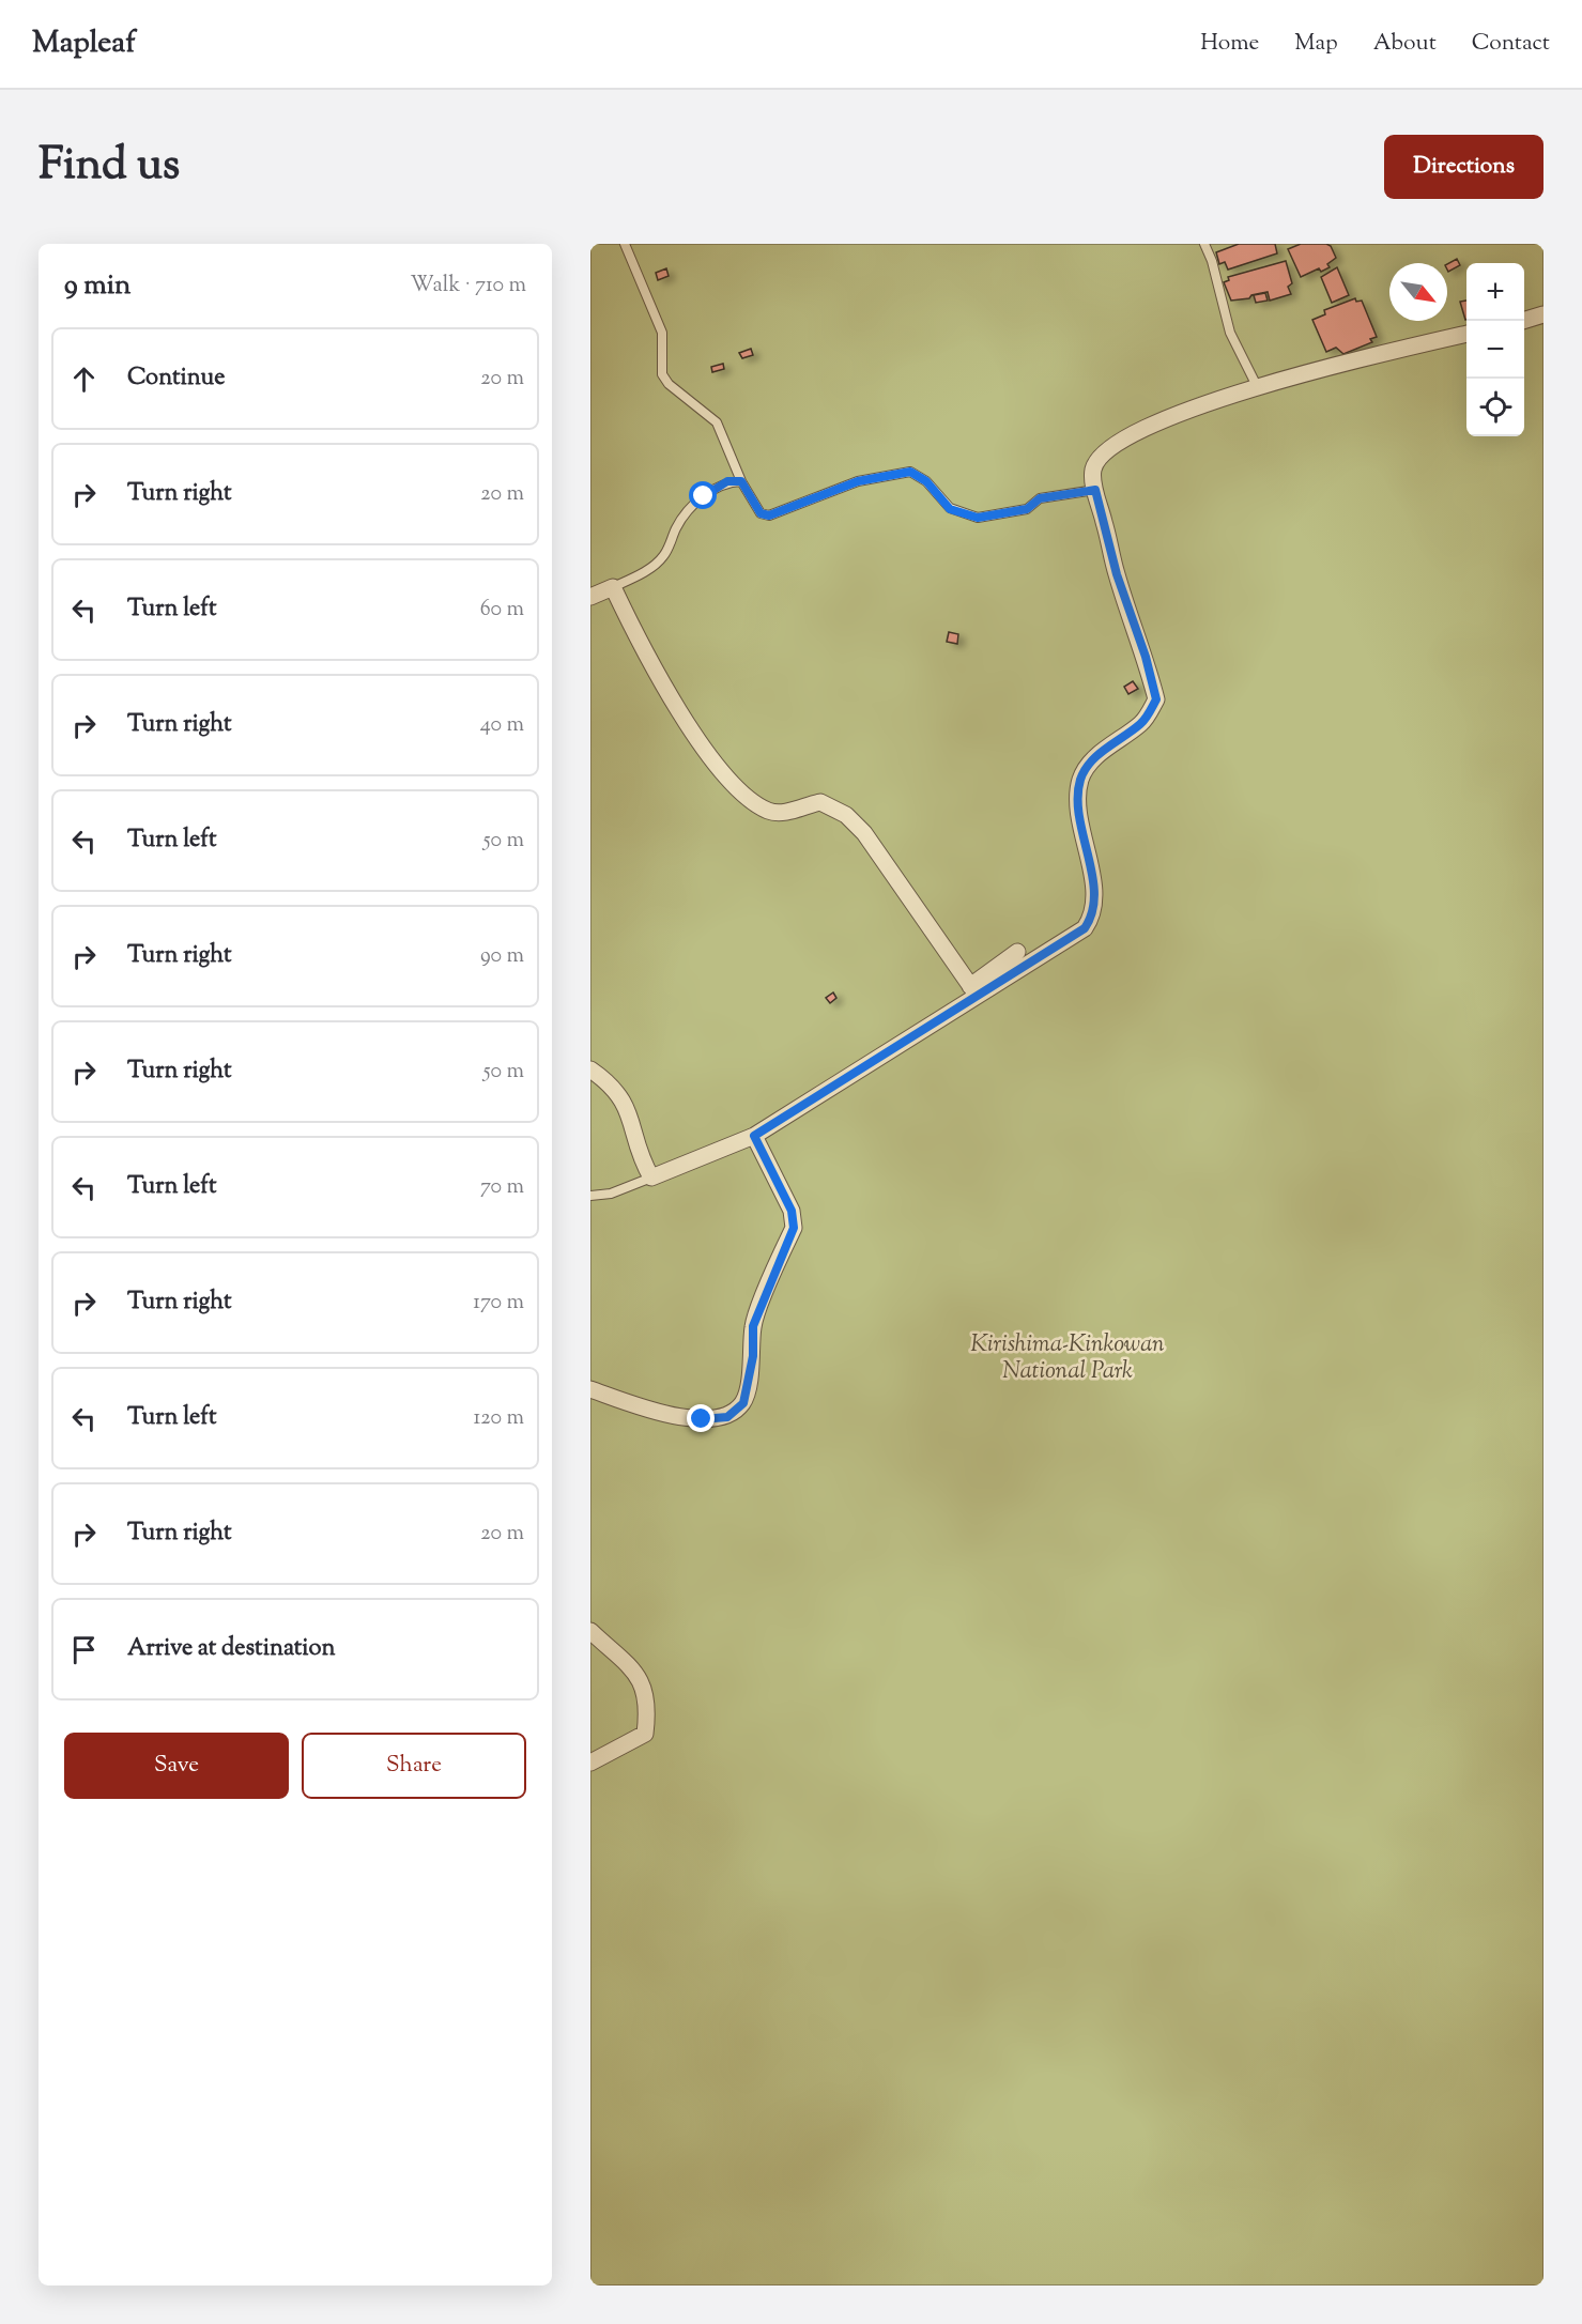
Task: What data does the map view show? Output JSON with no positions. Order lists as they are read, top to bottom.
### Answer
{
  "parks": ["Kirishima-Kinkowan National Park"],
  "north": "bottom right",
  "page": {
    "header": "Mapleaf",
    "nav": [
      "Home",
      "Map",
      "About",
      "Contact"
    ],
    "title": "Find us",
    "buttons": [
      "Directions",
      ["Save", "Share"]
    ],
    "heading": ["9 min", "Walk · 710 m"],
    "map_buttons": ["+", "−"],
    "list": [
      ["Continue", "20 m"],
      ["Turn right", "20 m"],
      ["Turn left", "60 m"],
      ["Turn right", "40 m"],
      ["Turn left", "50 m"],
      ["Turn right", "90 m"],
      ["Turn right", "50 m"],
      ["Turn left", "70 m"],
      ["Turn right", "170 m"],
      ["Turn left", "120 m"],
      ["Turn right", "20 m"],
      "Arrive at destination"
    ]
  }
}
